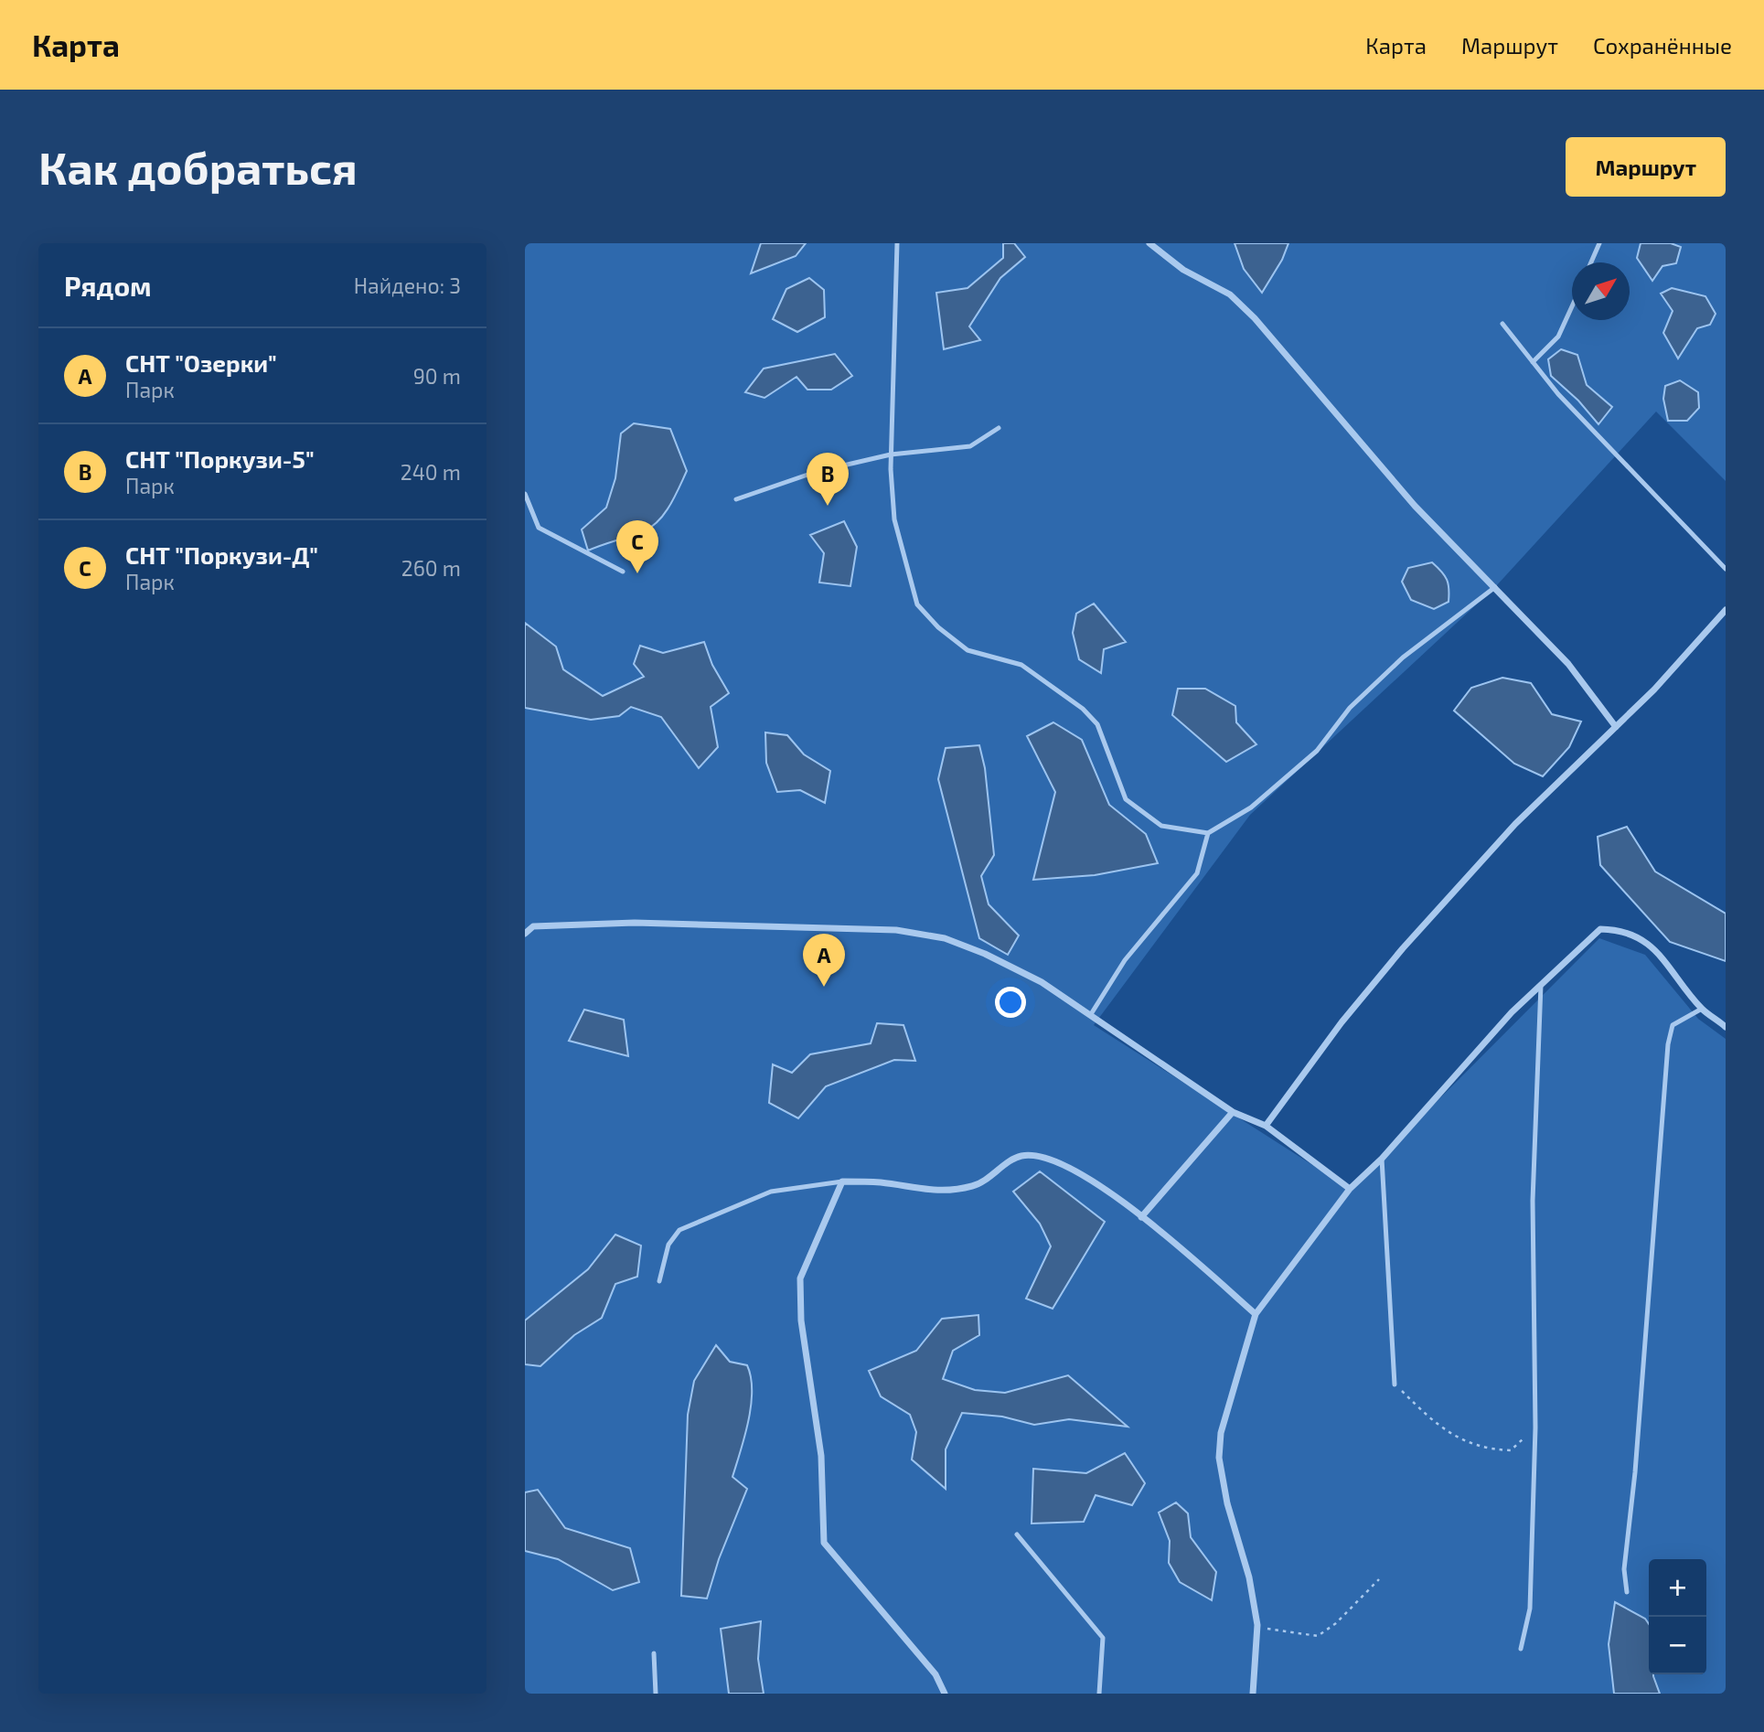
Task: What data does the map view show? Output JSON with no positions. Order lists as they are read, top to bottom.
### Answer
{
  "north": "top right",
  "page": {
    "header": "Карта",
    "nav": ["Карта", "Маршрут", "Сохранённые"],
    "buttons": "Маршрут",
    "title": "Как добраться",
    "heading": ["Рядом", "Найдено: 3"],
    "list": [
      {
        "mark": "A",
        "name": "СНТ \"Озерки\"",
        "note": "Парк",
        "value": "90 m"
      },
      {
        "mark": "B",
        "name": "СНТ \"Поркузи-5\"",
        "note": "Парк",
        "value": "240 m"
      },
      {
        "mark": "C",
        "name": "СНТ \"Поркузи-Д\"",
        "note": "Парк",
        "value": "260 m"
      }
    ],
    "pins": ["B", "C", "A"],
    "map_buttons": ["+", "−"]
  }
}
